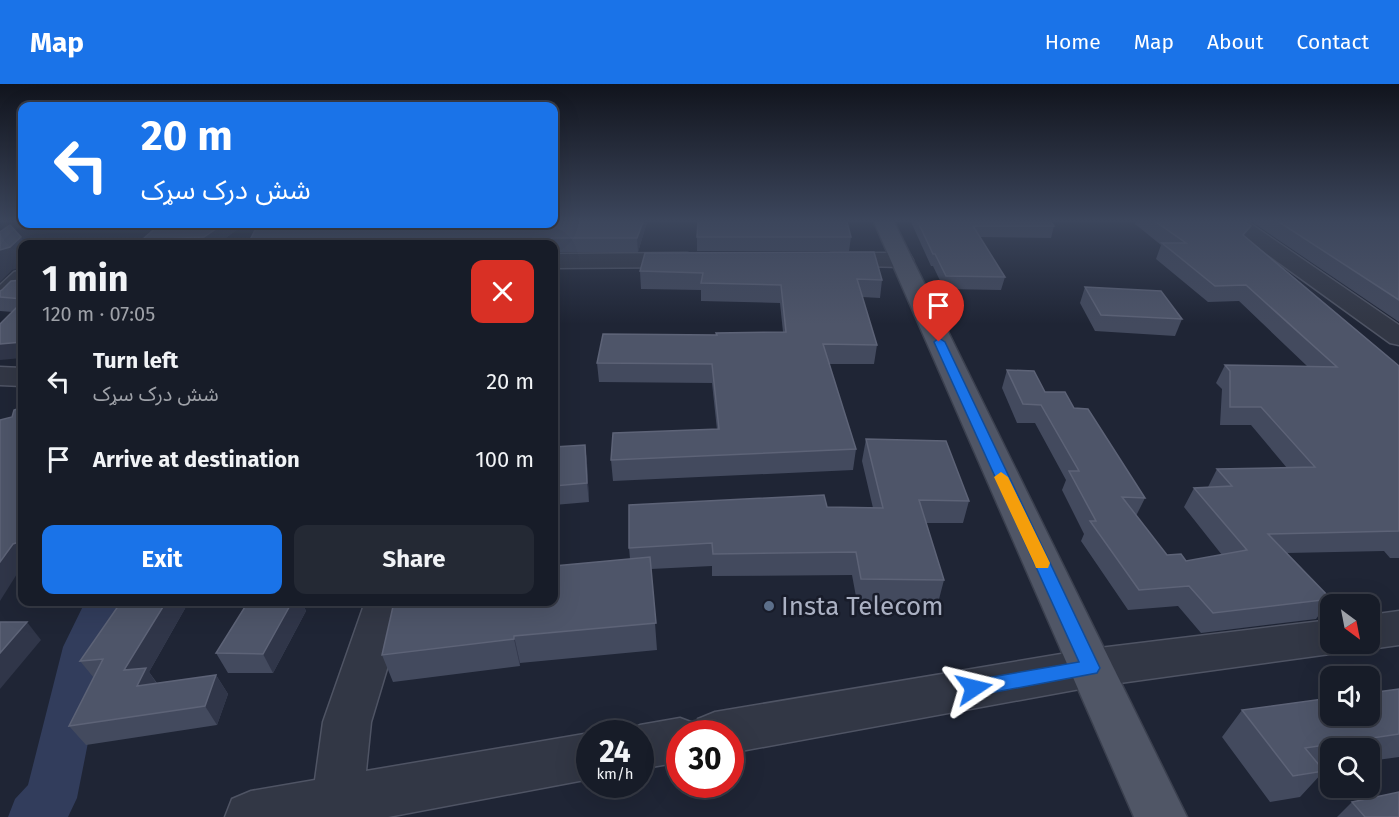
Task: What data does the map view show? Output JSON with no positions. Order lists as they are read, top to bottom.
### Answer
{
  "places": ["Insta Telecom"],
  "north": "bottom right",
  "page": {
    "header": "Map",
    "nav": [
      "Home",
      "Map",
      "About",
      "Contact"
    ],
    "turn": ["20 m", "شش درک سړک"],
    "heading": ["1 min", "120 m · 07:05"],
    "list": [
      {
        "name": "Turn left",
        "note": "شش درک سړک",
        "value": "20 m"
      },
      {
        "name": "Arrive at destination",
        "value": "100 m"
      }
    ],
    "buttons": ["Exit", "Share"],
    "speed": "24 km/h",
    "limit": "30"
  }
}
